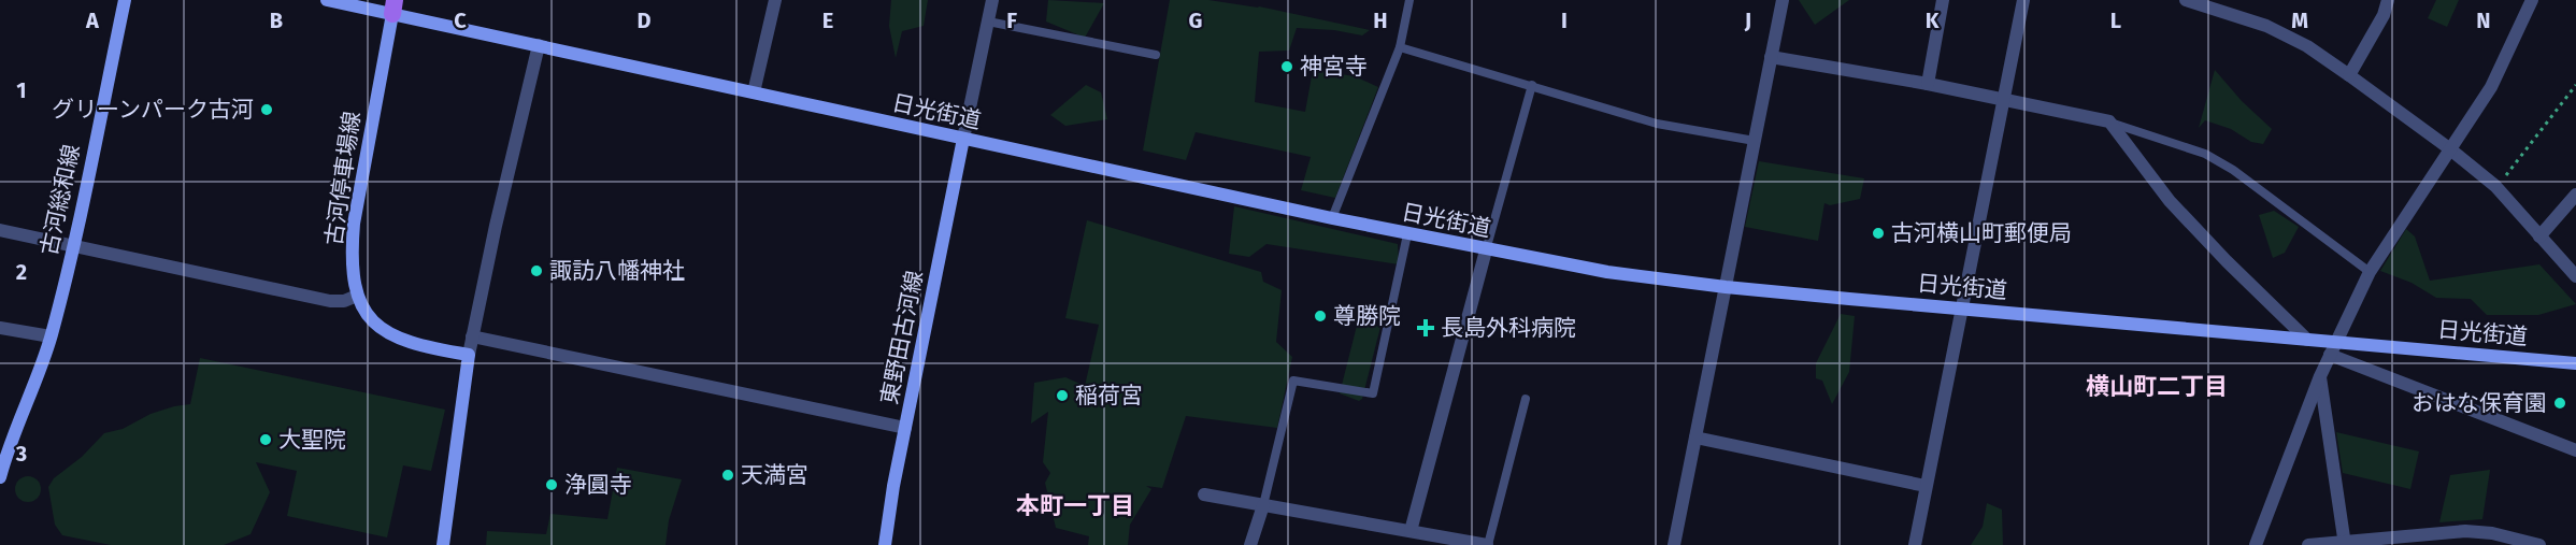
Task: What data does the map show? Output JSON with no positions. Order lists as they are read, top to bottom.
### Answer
{
  "streets": {
    "main road": [
      "日光街道",
      "古河停車場線",
      "古河総和線",
      "東野田古河線"
    ]
  },
  "crossings": [
    ["日光街道", "古河停車場線"],
    ["日光街道", "東野田古河線"]
  ],
  "districts": ["横山町二丁目", "本町一丁目"],
  "places": {
    "other": [
      "神宮寺",
      "グリーンパーク古河",
      "古河横山町郵便局",
      "諏訪八幡神社",
      "尊勝院",
      "稲荷宮",
      "おはな保育園",
      "大聖院",
      "天満宮",
      "浄圓寺"
    ],
    "health": ["長島外科病院"]
  },
  "grid": {
    "columns": [
      "A",
      "B",
      "C",
      "D",
      "E",
      "F",
      "G",
      "H",
      "I",
      "J",
      "K",
      "L",
      "M",
      "N"
    ],
    "rows": ["1", "2", "3"]
  }
}
